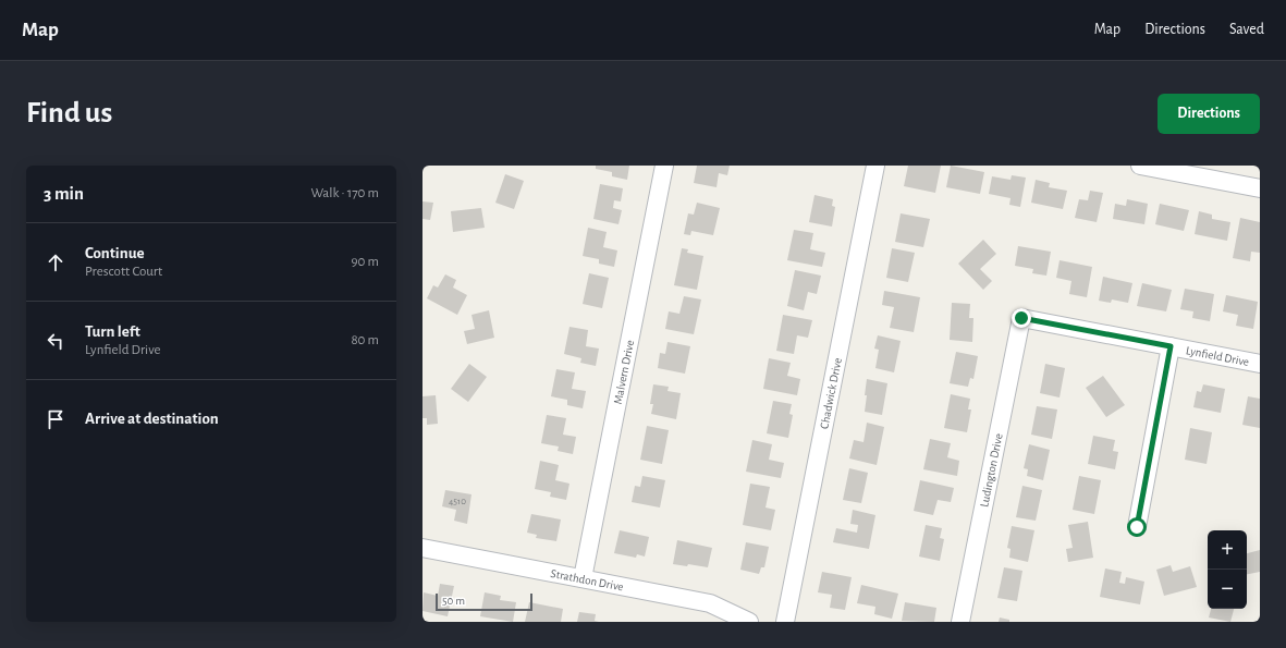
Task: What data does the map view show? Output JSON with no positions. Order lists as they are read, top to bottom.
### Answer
{
  "streets": {
    "street": [
      "Lynfield Drive",
      "Malvern Drive",
      "Chadwick Drive",
      "Ludington Drive",
      "Strathdon Drive"
    ]
  },
  "crossings": [
    ["Lynfield Drive", "Ludington Drive"],
    ["Malvern Drive", "Strathdon Drive"]
  ],
  "house_numbers": ["4510"],
  "scale_bar": "50 m",
  "page": {
    "header": "Map",
    "nav": ["Map", "Directions", "Saved"],
    "buttons": "Directions",
    "title": "Find us",
    "heading": ["3 min", "Walk · 170 m"],
    "list": [
      ["Continue", "Prescott Court", "90 m"],
      ["Turn left", "Lynfield Drive", "80 m"],
      "Arrive at destination"
    ],
    "map_buttons": ["+", "−"],
    "scale": "50 m"
  }
}
